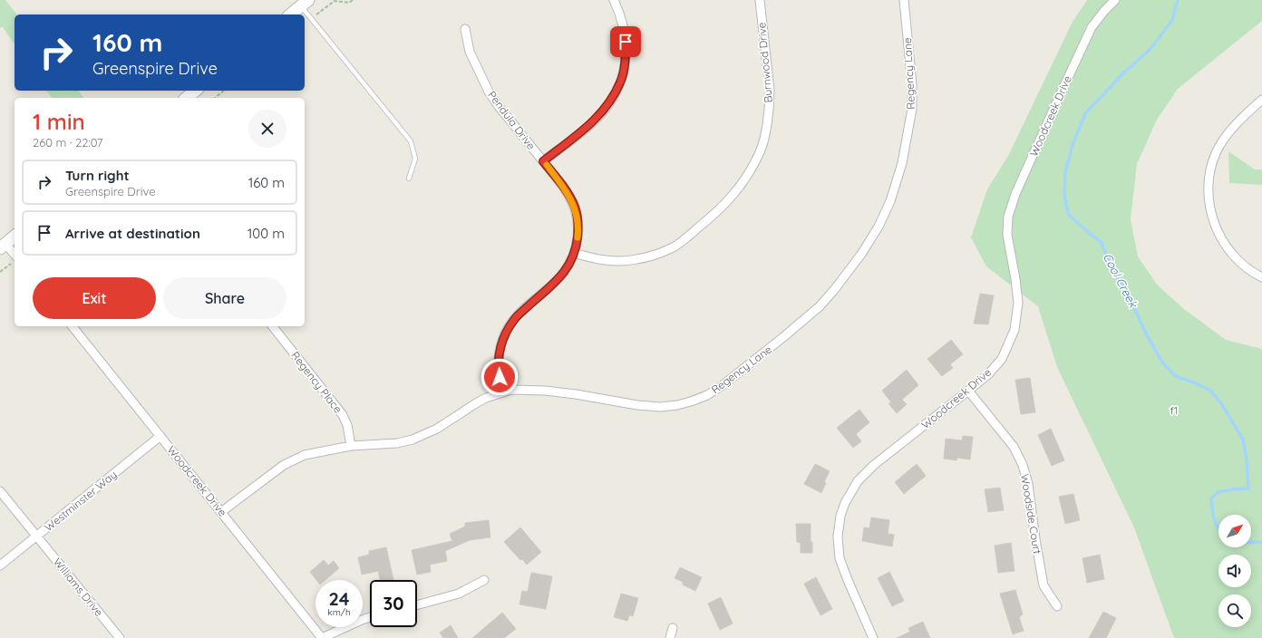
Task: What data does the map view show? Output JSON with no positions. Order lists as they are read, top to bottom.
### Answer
{
  "streets": {
    "street": [
      "Burnwood Drive",
      "Regency Lane",
      "Woodcreek Drive",
      "Pendula Drive",
      "Regency Place",
      "Westminster Way",
      "Woodside Court",
      "Williams Drive"
    ]
  },
  "crossings": [
    ["Burnwood Drive", "Pendula Drive"],
    ["Regency Lane", "Woodcreek Drive"],
    ["Regency Lane", "Pendula Drive"],
    ["Regency Lane", "Regency Place"],
    ["Woodcreek Drive", "Westminster Way"],
    ["Woodcreek Drive", "Woodside Court"],
    ["Westminster Way", "Williams Drive"]
  ],
  "water": ["Cool Creek"],
  "parks": ["f1"],
  "north": "top right",
  "page": {
    "turn": ["160 m", "Greenspire Drive"],
    "heading": ["1 min", "260 m · 22:07"],
    "list": [
      {
        "name": "Turn right",
        "note": "Greenspire Drive",
        "value": "160 m"
      },
      {
        "name": "Arrive at destination",
        "value": "100 m"
      }
    ],
    "buttons": ["Exit", "Share"],
    "speed": "24 km/h",
    "limit": "30"
  }
}
